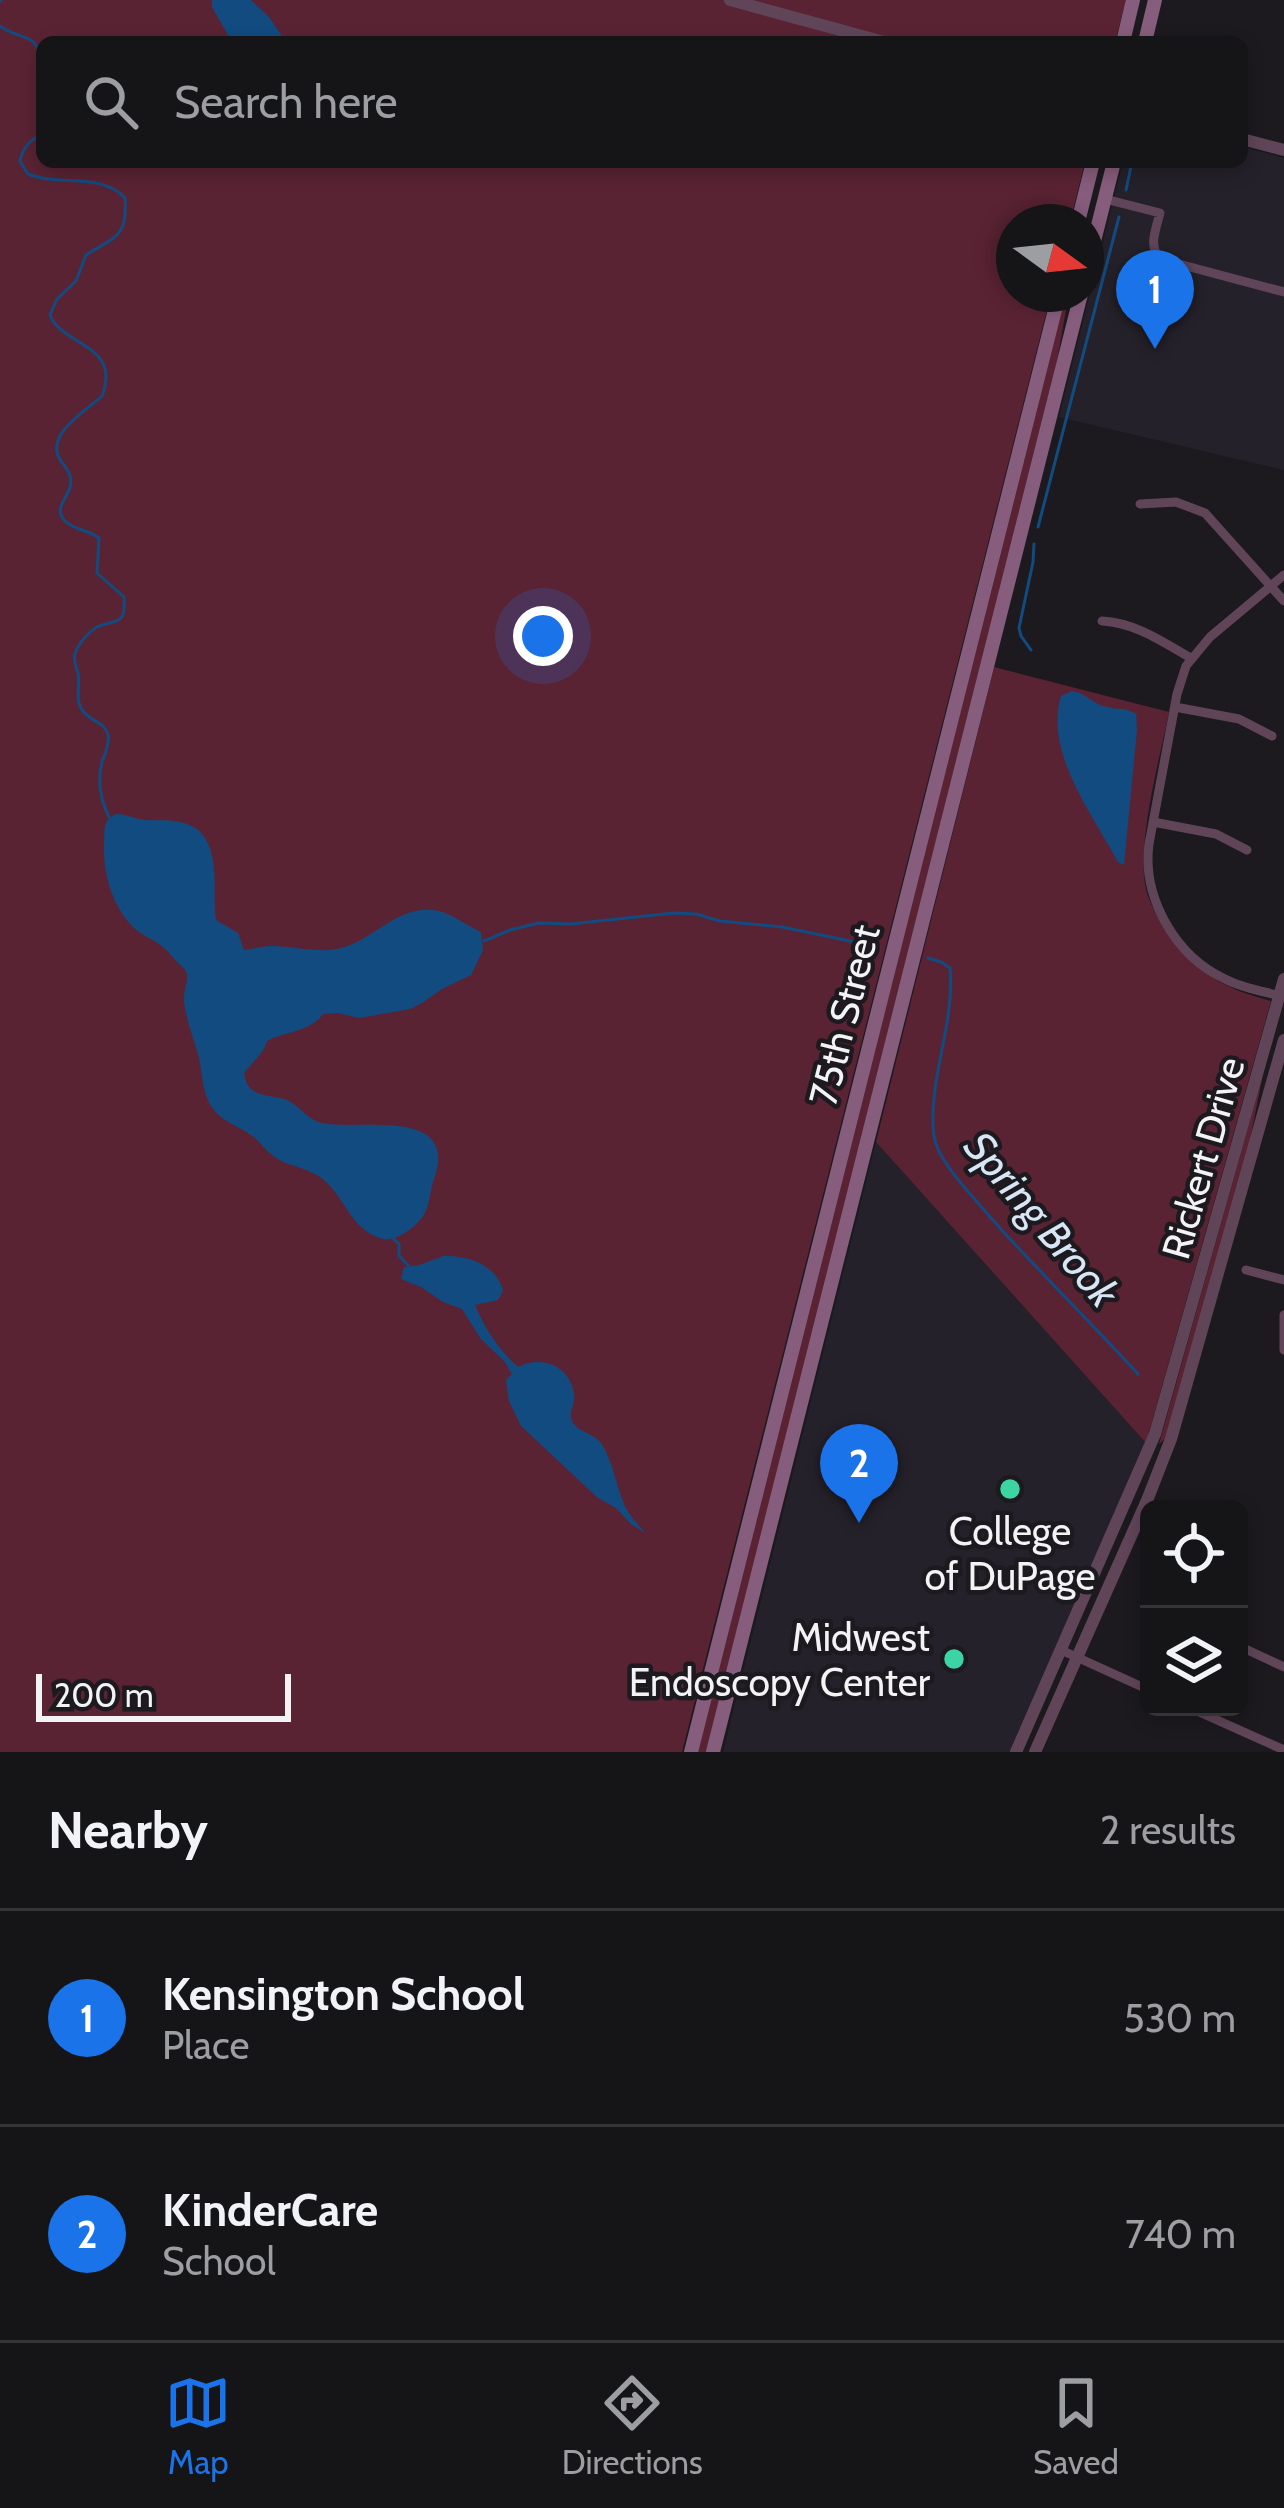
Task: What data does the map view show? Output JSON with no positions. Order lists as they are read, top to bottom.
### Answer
{
  "streets": {
    "main road": ["75th Street"],
    "street": ["Rickert Drive"]
  },
  "water": ["Spring Brook"],
  "places": ["College of DuPage", "Midwest Endoscopy Center"],
  "scale_bar": "200 m",
  "north": "right",
  "page": {
    "search": "Search here",
    "pins": ["1", "2"],
    "scale": "200 m",
    "heading": ["Nearby", "2 results"],
    "list": [
      {
        "mark": "1",
        "name": "Kensington School",
        "note": "Place",
        "value": "530 m"
      },
      {
        "mark": "2",
        "name": "KinderCare",
        "note": "School",
        "value": "740 m"
      }
    ],
    "nav": ["Map", "Directions", "Saved"]
  }
}
